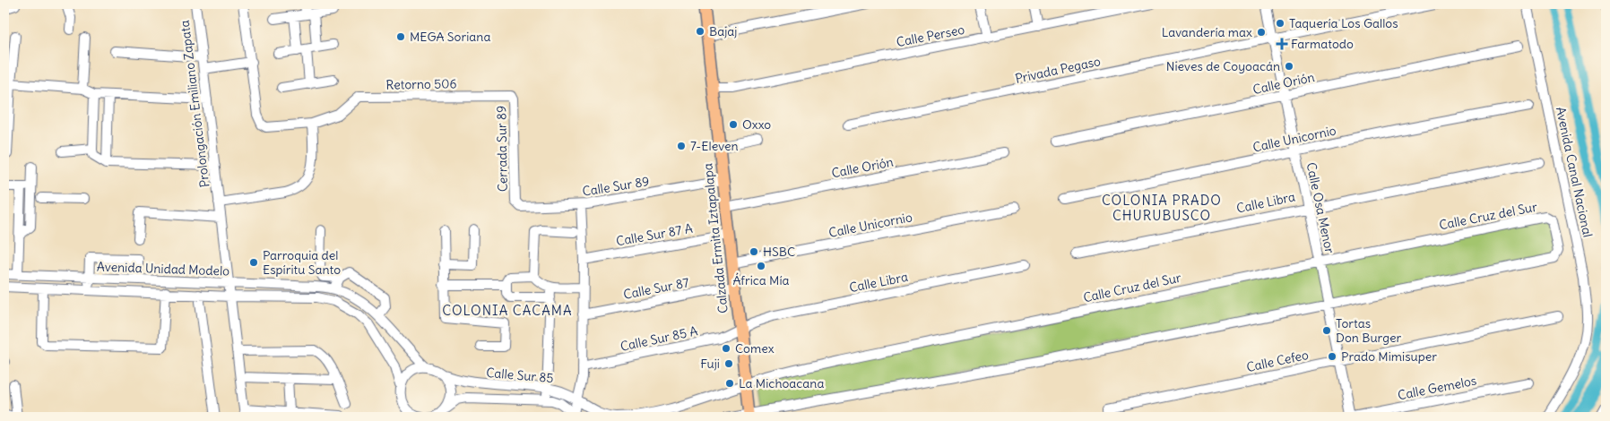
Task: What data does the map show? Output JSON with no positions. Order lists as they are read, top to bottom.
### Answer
{
  "streets": {
    "main road": ["Calzada Ermita Iztapalapa"],
    "street": [
      "Calle Perseo",
      "Privada Pegaso",
      "Calle Orión",
      "Retorno 506",
      "Prolongación Emiliano Zapata",
      "Calle Unicornio",
      "Cerrada Sur 89",
      "Avenida Canal Nacional",
      "Calle Sur 89",
      "Calle Libra",
      "Calle Osa Menor",
      "Calle Cruz del Sur",
      "Calle Sur 87 A",
      "Avenida Unidad Modelo",
      "Calle Sur 87",
      "Calle Sur 85 A",
      "Calle Cefeo",
      "Calle Sur 85",
      "Calle Gemelos"
    ]
  },
  "crossings": [
    ["Calle Perseo", "Calzada Ermita Iztapalapa"],
    ["Privada Pegaso", "Calle Osa Menor"],
    ["Calle Orión", "Calle Osa Menor"],
    ["Calle Orión", "Calzada Ermita Iztapalapa"],
    ["Retorno 506", "Prolongación Emiliano Zapata"],
    ["Retorno 506", "Cerrada Sur 89"],
    ["Prolongación Emiliano Zapata", "Avenida Unidad Modelo"],
    ["Calle Unicornio", "Calle Osa Menor"],
    ["Calle Unicornio", "Calzada Ermita Iztapalapa"],
    ["Cerrada Sur 89", "Calle Sur 89"],
    ["Calle Sur 89", "Calzada Ermita Iztapalapa"],
    ["Calle Libra", "Calle Osa Menor"],
    ["Calle Libra", "Calzada Ermita Iztapalapa"],
    ["Calle Libra", "Calle Sur 85 A"],
    ["Calle Osa Menor", "Calle Cruz del Sur"],
    ["Calle Osa Menor", "Calle Cefeo"],
    ["Calle Osa Menor", "Calle Gemelos"],
    ["Calle Cruz del Sur", "Calzada Ermita Iztapalapa"],
    ["Calle Cruz del Sur", "Calle Sur 85"],
    ["Calle Sur 87 A", "Calzada Ermita Iztapalapa"],
    ["Calzada Ermita Iztapalapa", "Calle Sur 87"],
    ["Calzada Ermita Iztapalapa", "Calle Sur 85 A"],
    ["Calzada Ermita Iztapalapa", "Calle Sur 85"],
    ["Avenida Unidad Modelo", "Calle Sur 85"]
  ],
  "districts": ["COLONIA PRADO CHURUBUSCO", "COLONIA CACAMA"],
  "places": {
    "other": [
      "Taquería Los Gallos",
      "Bajaj",
      "Lavandería max",
      "MEGA Soriana",
      "Nieves de Coyoacán",
      "Oxxo",
      "7-Eleven",
      "HSBC",
      "Parroquia del Espíritu Santo",
      "África Mía",
      "Tortas Don Burger",
      "Comex",
      "Prado Mimisuper",
      "Fuji",
      "La Michoacana"
    ],
    "health": ["Farmatodo"]
  }
}
